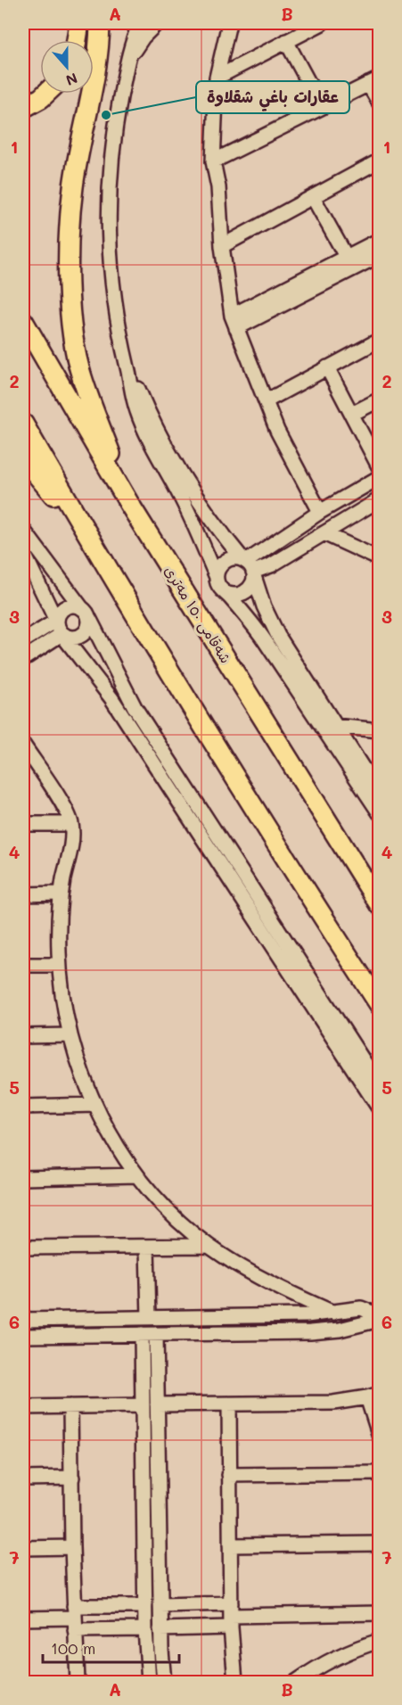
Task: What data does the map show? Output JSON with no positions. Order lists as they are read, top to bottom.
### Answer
{
  "streets": {
    "highway": ["شەقامی ١٥٠ مەتری"]
  },
  "places": ["عقارات باغي شقلاوة"],
  "scale_bar": "100 m",
  "north": "bottom",
  "grid": {
    "columns": ["A", "B"],
    "rows": [
      "1",
      "2",
      "3",
      "4",
      "5",
      "6",
      "7"
    ]
  }
}
